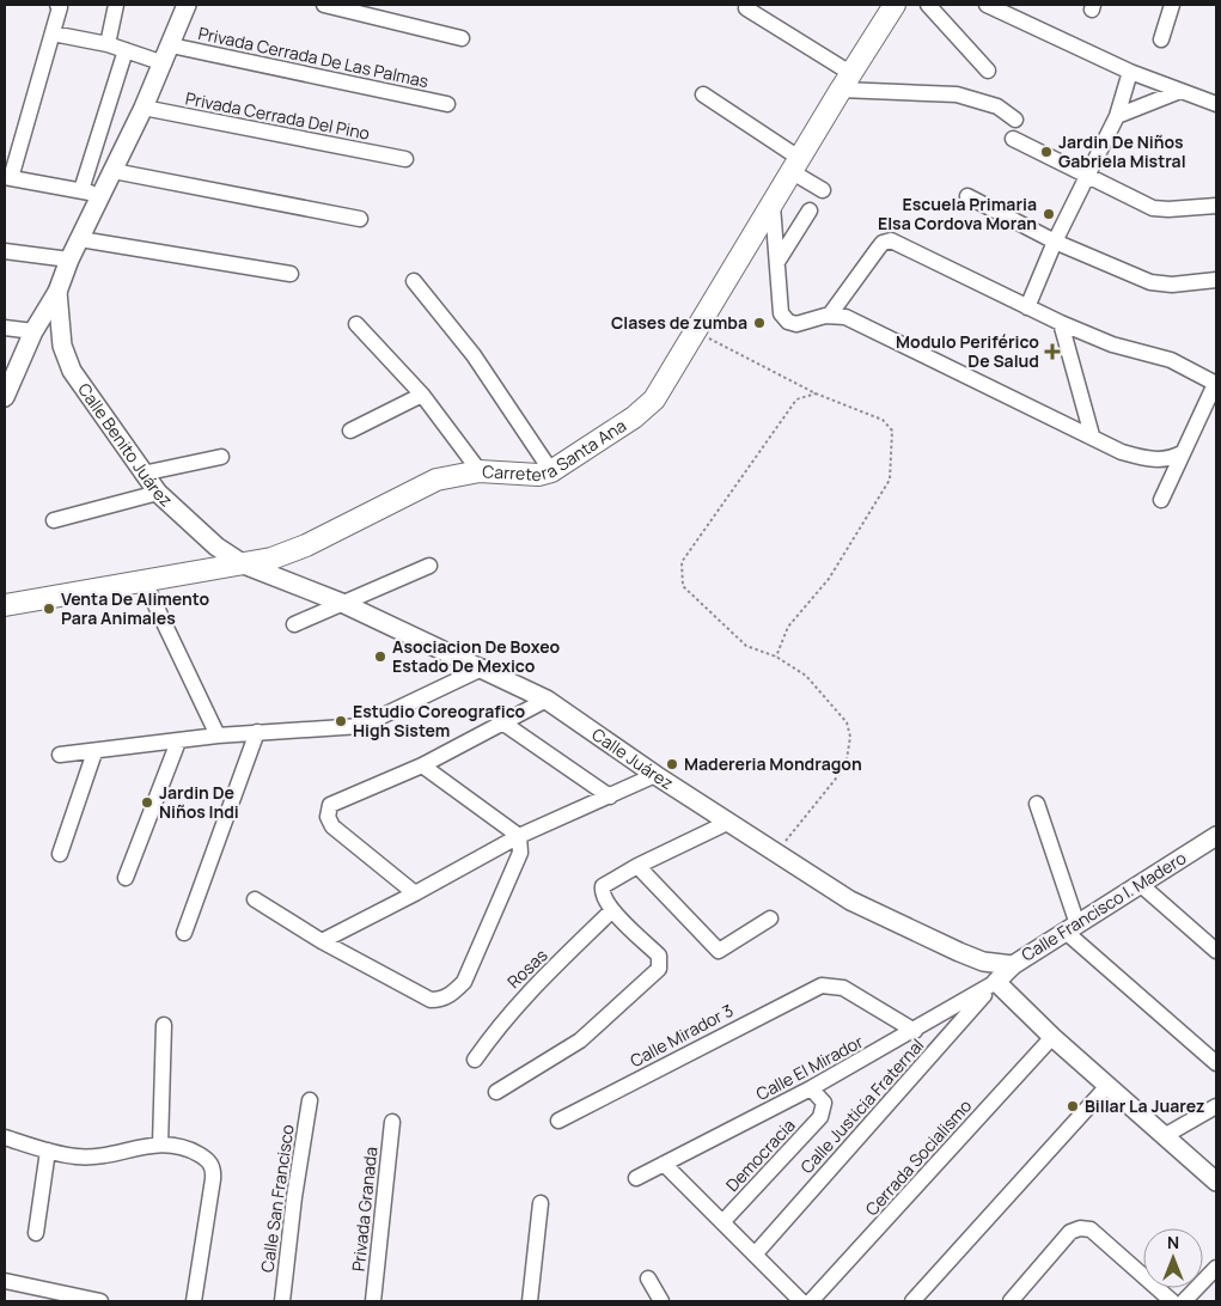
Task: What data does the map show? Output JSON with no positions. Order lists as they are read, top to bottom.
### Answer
{
  "streets": {
    "main road": ["Carretera Santa Ana"],
    "street": [
      "Privada Cerrada De Las Palmas",
      "Privada Cerrada Del Pino",
      "Calle Benito Juárez",
      "Calle Juárez",
      "Calle Francisco I. Madero",
      "Rosas",
      "Calle Mirador 3",
      "Calle El Mirador",
      "Calle Justicia Fraternal",
      "Democracia",
      "Cerrada Socialismo",
      "Calle San Francisco",
      "Privada Granada"
    ]
  },
  "crossings": [
    ["Privada Cerrada De Las Palmas", "Calle Benito Juárez"],
    ["Privada Cerrada Del Pino", "Calle Benito Juárez"],
    ["Calle Benito Juárez", "Carretera Santa Ana"],
    ["Calle Benito Juárez", "Calle Juárez"],
    ["Carretera Santa Ana", "Calle Juárez"],
    ["Calle Juárez", "Calle Francisco I. Madero"],
    ["Calle Francisco I. Madero", "Calle El Mirador"],
    ["Calle Francisco I. Madero", "Calle Justicia Fraternal"],
    ["Calle Mirador 3", "Calle El Mirador"],
    ["Calle El Mirador", "Calle Justicia Fraternal"],
    ["Calle El Mirador", "Democracia"]
  ],
  "places": {
    "other": [
      "Jardin De Niños Gabriela Mistral",
      "Escuela Primaria Elsa Cordova Moran",
      "Clases de zumba",
      "Venta De Alimento Para Animales",
      "Asociacion De Boxeo Estado De Mexico",
      "Estudio Coreografico High Sistem",
      "Madereria Mondragon",
      "Jardin De Niños Indi",
      "Billar La Juarez"
    ],
    "health": ["Modulo Periférico De Salud"]
  },
  "north": "top"
}
